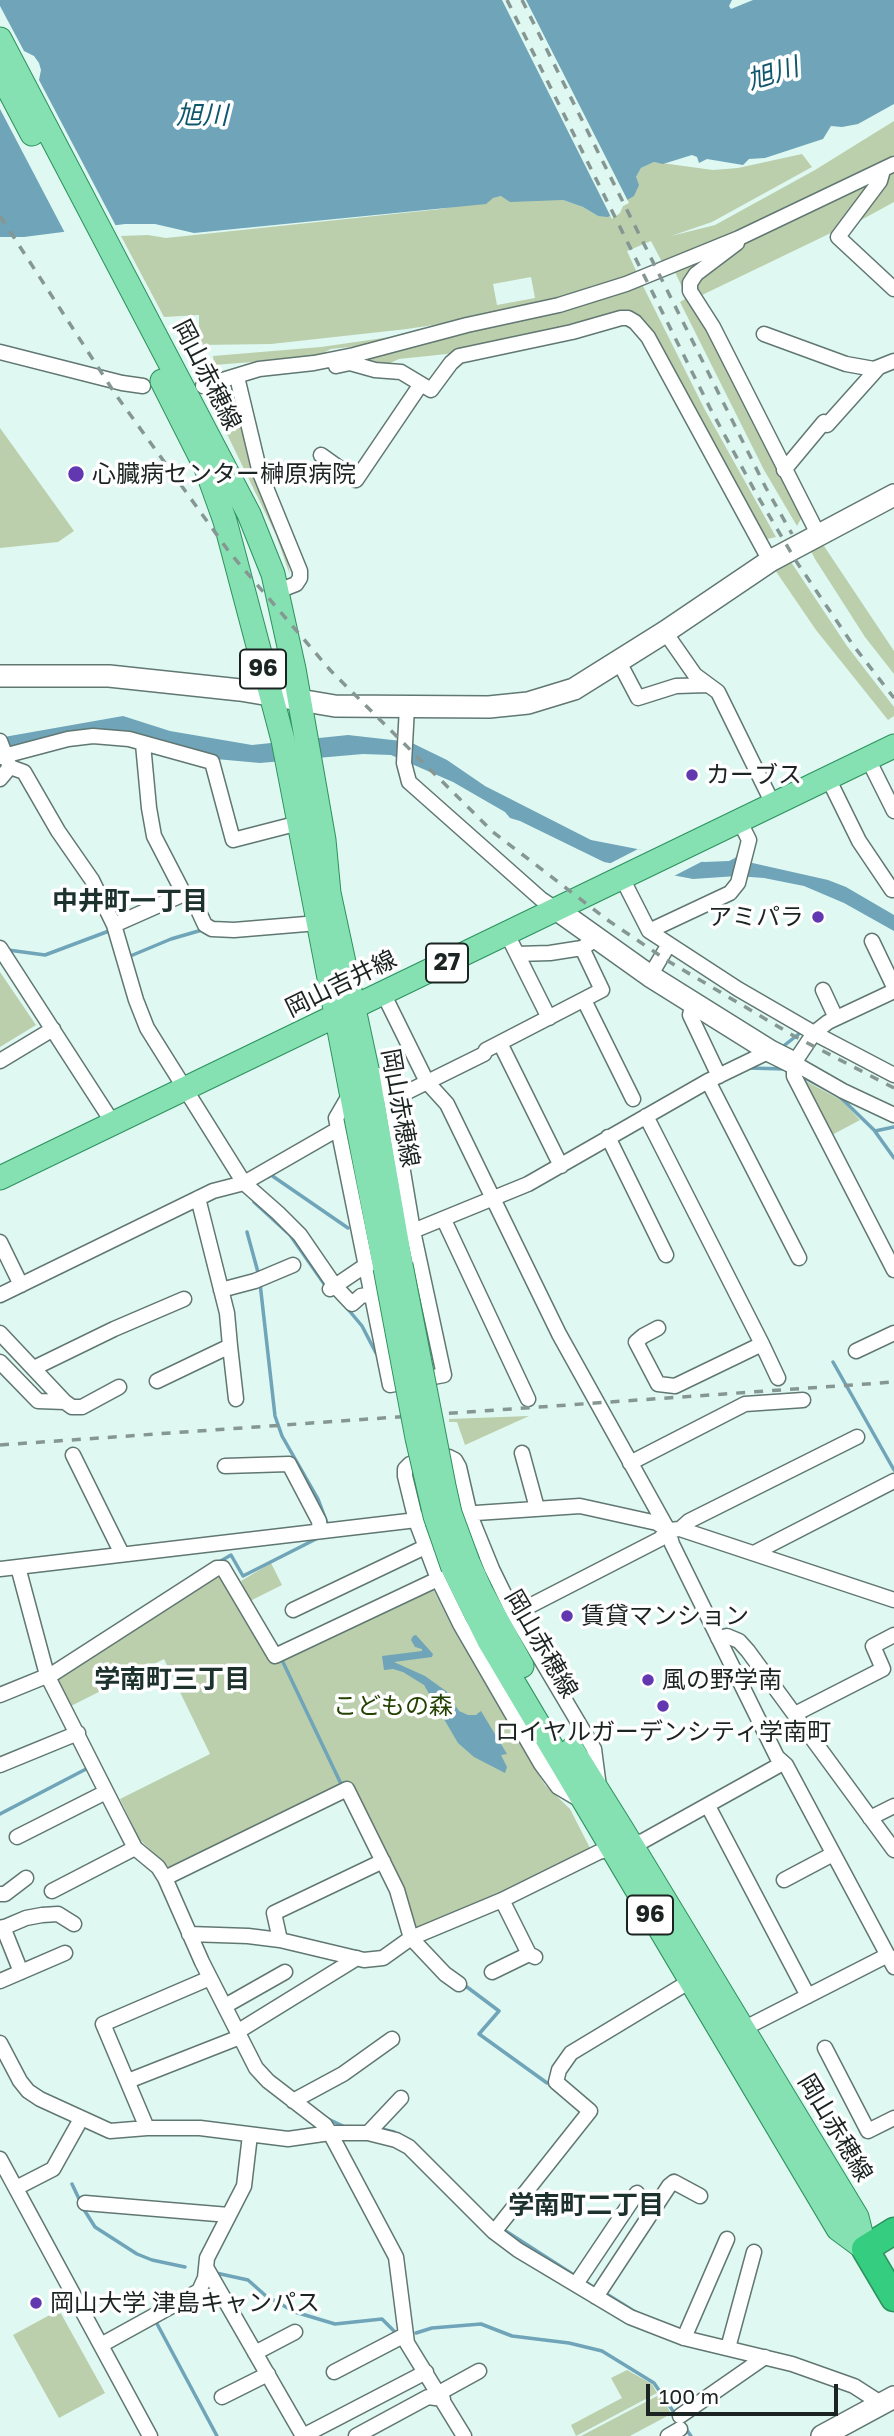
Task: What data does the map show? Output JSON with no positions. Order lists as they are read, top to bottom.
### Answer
{
  "streets": {
    "main road": [
      "岡山赤穂線",
      "96",
      "27",
      "岡山吉井線"
    ]
  },
  "crossings": [
    ["岡山赤穂線", "岡山吉井線"]
  ],
  "districts": ["中井町一丁目", "学南町三丁目", "学南町二丁目"],
  "water": ["旭川"],
  "parks": ["こどもの森"],
  "places": [
    "心臓病センター榊原病院",
    "カーブス",
    "アミパラ",
    "賃貸マンション",
    "風の野学南",
    "ロイヤルガーデンシティ学南町",
    "岡山大学 津島キャンパス"
  ],
  "scale_bar": "100 m"
}
